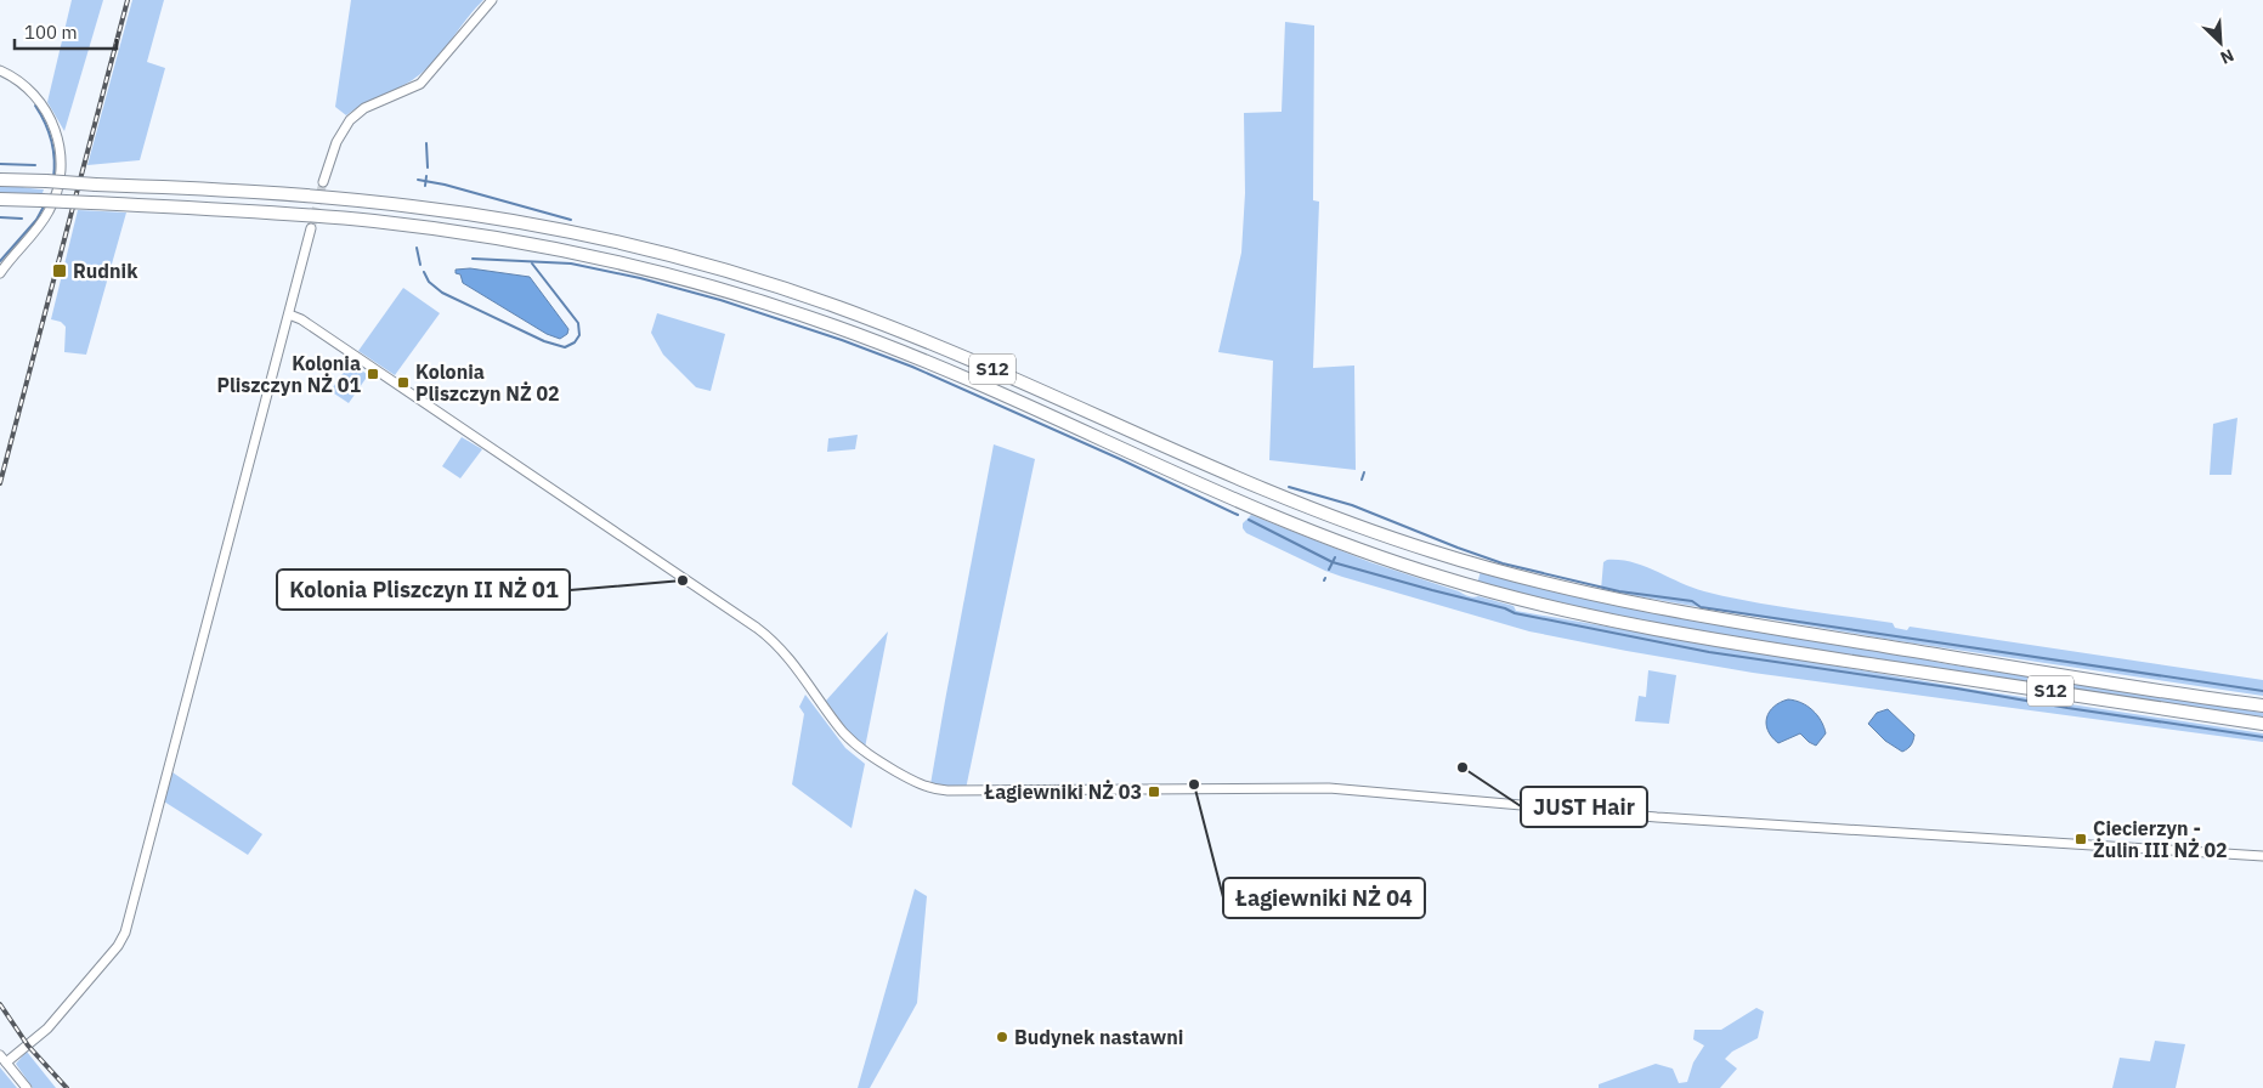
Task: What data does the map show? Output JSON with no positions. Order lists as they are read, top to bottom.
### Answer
{
  "streets": {
    "highway": ["S12"]
  },
  "places": {
    "transit": [
      "Rudnik",
      "Kolonia Pliszczyn NŻ 01",
      "Kolonia Pliszczyn NŻ 02",
      "Łagiewniki NŻ 03",
      "Ciecierzyn - Żulin III NŻ 02"
    ],
    "other": [
      "Kolonia Pliszczyn II NŻ 01",
      "JUST Hair",
      "Łagiewniki NŻ 04",
      "Budynek nastawni"
    ]
  },
  "scale_bar": "100 m",
  "north": "bottom right"
}
